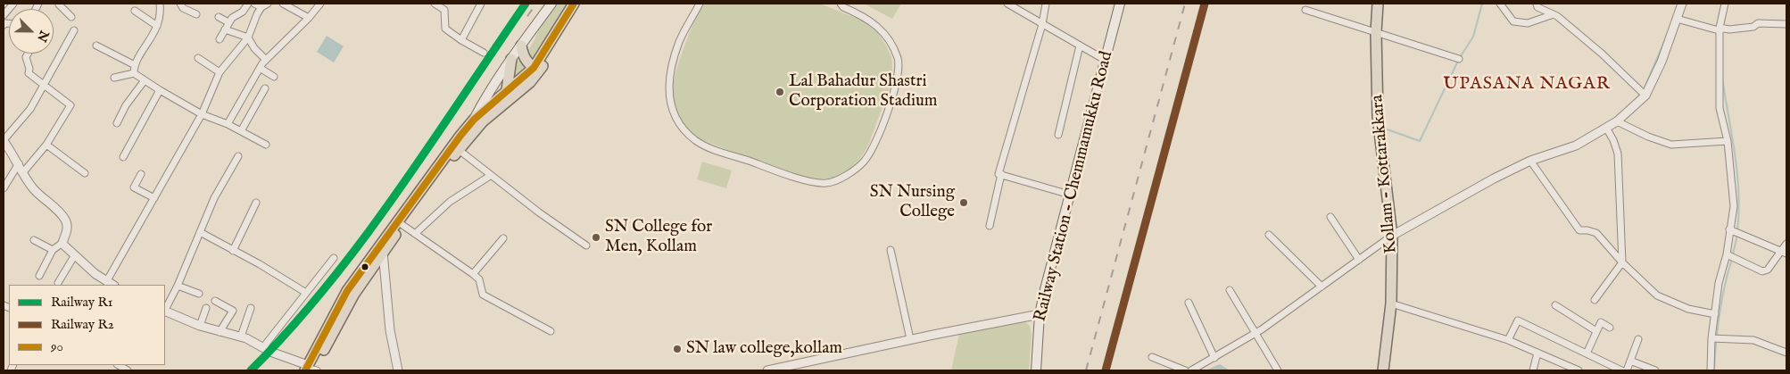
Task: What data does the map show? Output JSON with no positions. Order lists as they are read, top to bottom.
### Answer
{
  "streets": {
    "main road": ["Kollam - Kottarakkara", "Railway Station - Chemmamukku Road"]
  },
  "districts": ["UPASANA NAGAR"],
  "places": [
    "Lal Bahadur Shastri Corporation Stadium",
    "SN Nursing College",
    "SN College for Men, Kollam",
    "SN law college,kollam"
  ],
  "lines": ["rail line R1", "rail line R2", "transit line 90"],
  "legend": ["Railway R1", "Railway R2", "90"],
  "north": "bottom right"
}
